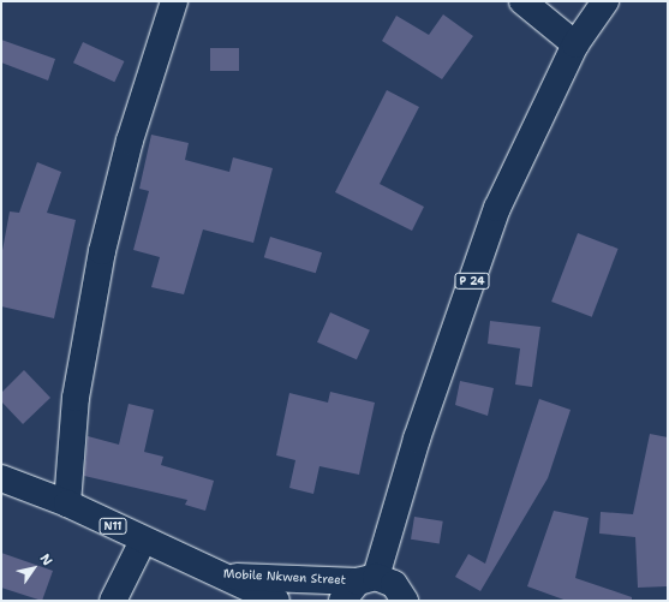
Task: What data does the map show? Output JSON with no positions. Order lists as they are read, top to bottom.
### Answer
{
  "streets": {
    "main road": ["P 24", "N11", "Mobile Nkwen Street"]
  },
  "crossings": [
    ["P 24", "Mobile Nkwen Street"]
  ],
  "north": "top right"
}
